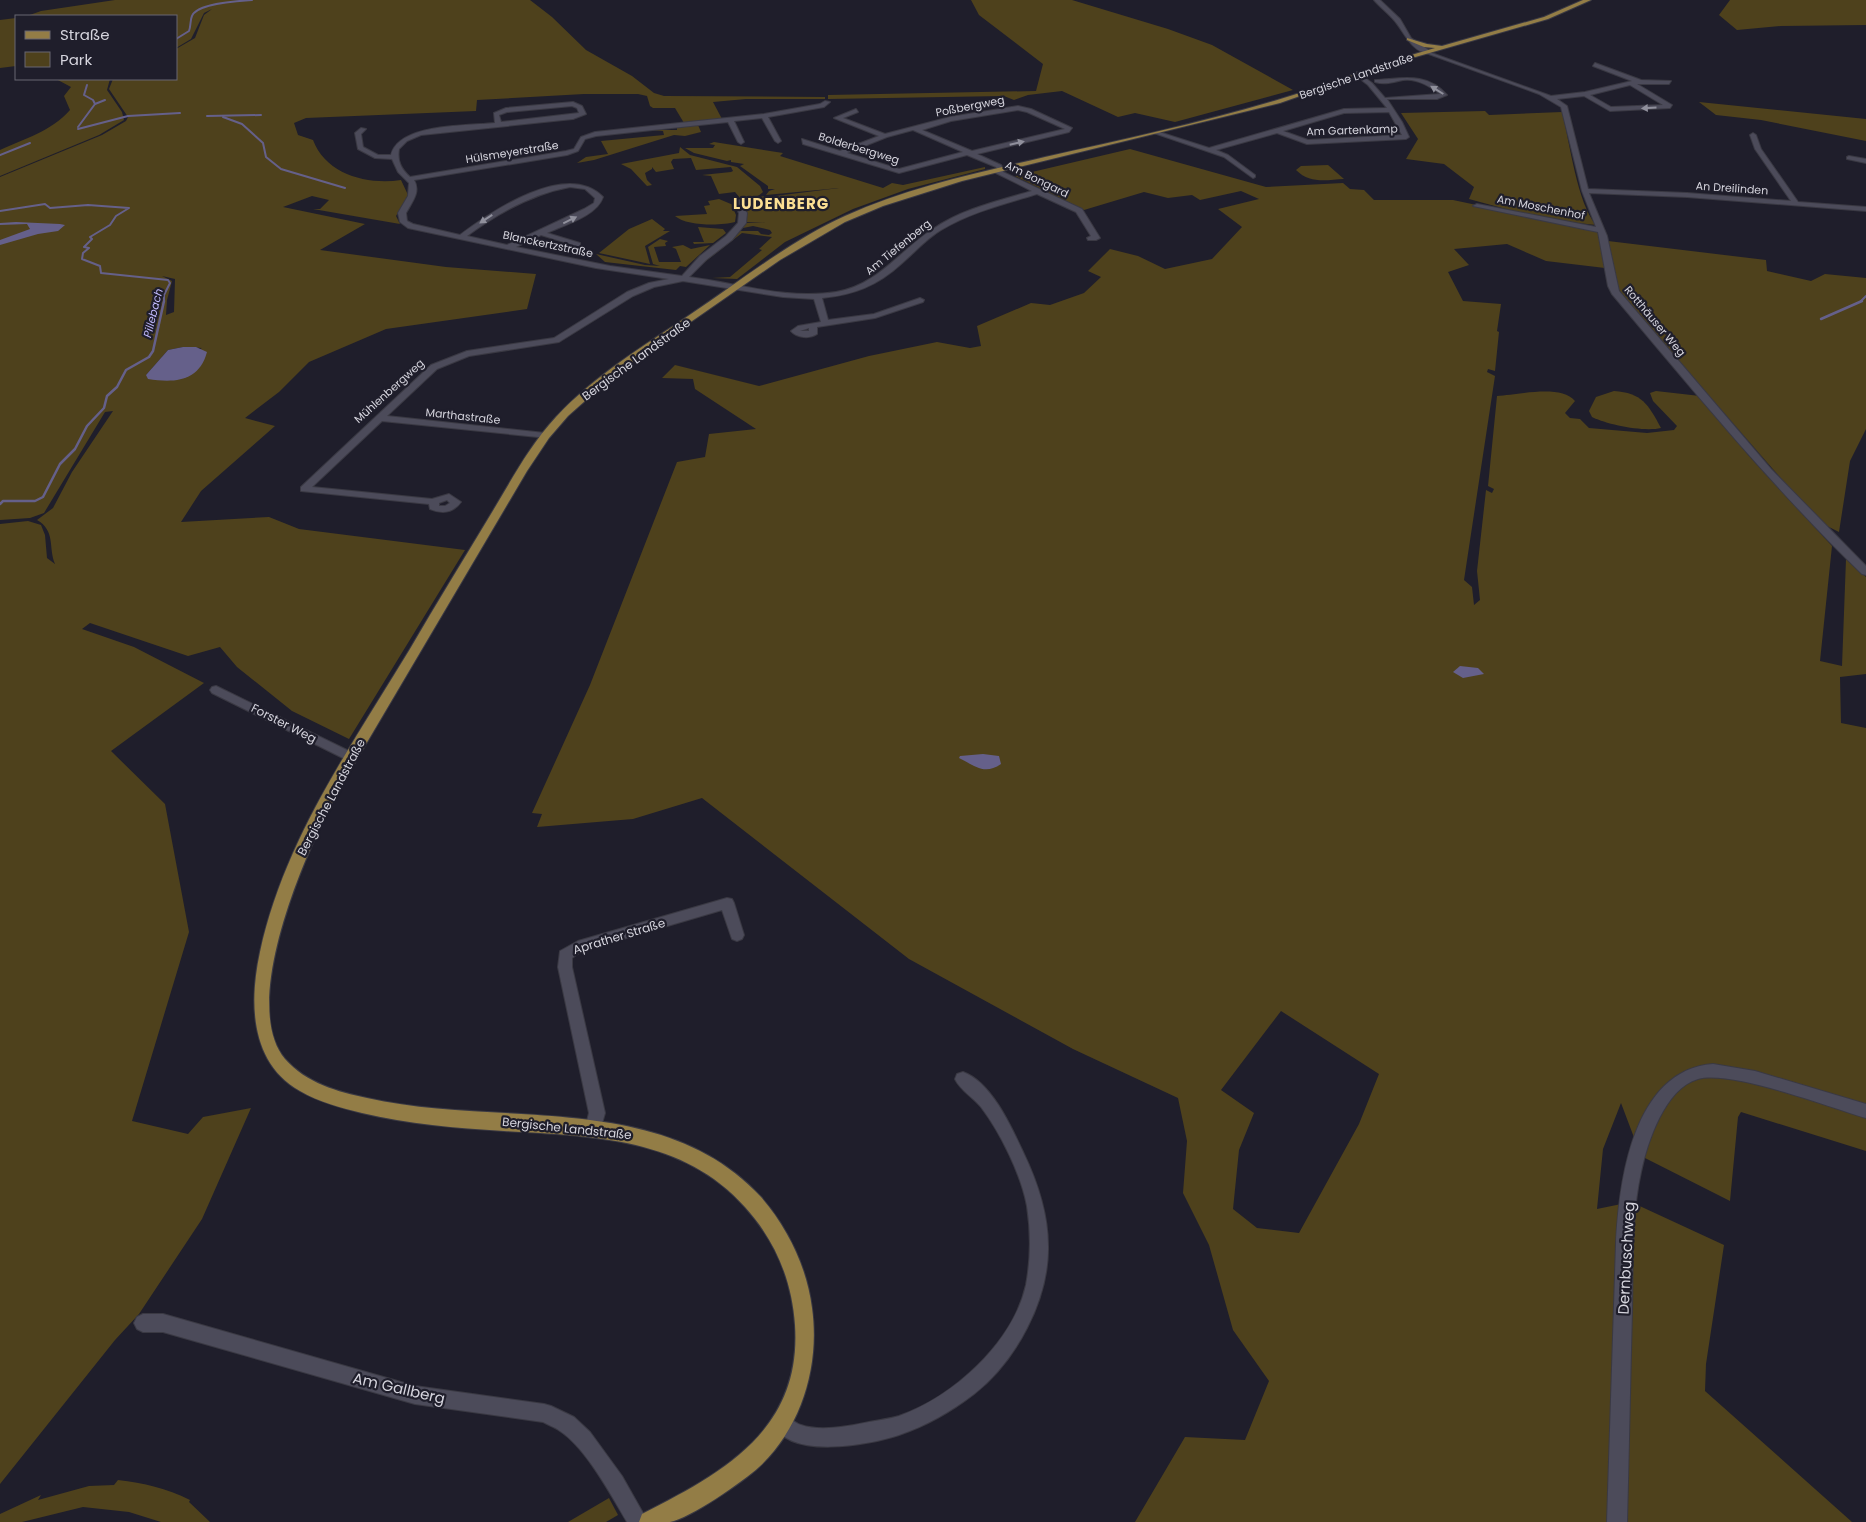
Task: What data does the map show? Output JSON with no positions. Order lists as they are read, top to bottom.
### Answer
{
  "streets": {
    "main road": ["Bergische Landstraße"],
    "street": [
      "Poßbergweg",
      "Am Gartenkamp",
      "Bolderbergweg",
      "Hülsmeyerstraße",
      "Am Bongard",
      "An Dreilinden",
      "Am Moschenhof",
      "Blanckertzstraße",
      "Am Tiefenberg",
      "Rotthäuser Weg",
      "Mühlenbergweg",
      "Marthastraße",
      "Forster Weg",
      "Aprather Straße",
      "Dernbuschweg",
      "Am Gallberg"
    ]
  },
  "crossings": [
    ["Bergische Landstraße", "Am Gartenkamp"],
    ["Bergische Landstraße", "Am Bongard"],
    ["Bergische Landstraße", "Blanckertzstraße"],
    ["Bergische Landstraße", "Am Tiefenberg"],
    ["Bergische Landstraße", "Marthastraße"],
    ["Bergische Landstraße", "Forster Weg"],
    ["Bergische Landstraße", "Aprather Straße"],
    ["Poßbergweg", "Bolderbergweg"],
    ["Poßbergweg", "Am Bongard"],
    ["Bolderbergweg", "Am Bongard"],
    ["Hülsmeyerstraße", "Blanckertzstraße"],
    ["Am Bongard", "Am Tiefenberg"],
    ["An Dreilinden", "Rotthäuser Weg"],
    ["Am Moschenhof", "Rotthäuser Weg"],
    ["Blanckertzstraße", "Am Tiefenberg"],
    ["Blanckertzstraße", "Mühlenbergweg"],
    ["Mühlenbergweg", "Marthastraße"]
  ],
  "districts": ["LUDENBERG"],
  "water": ["Pillebach"],
  "legend": ["Straße", "Park"]
}
